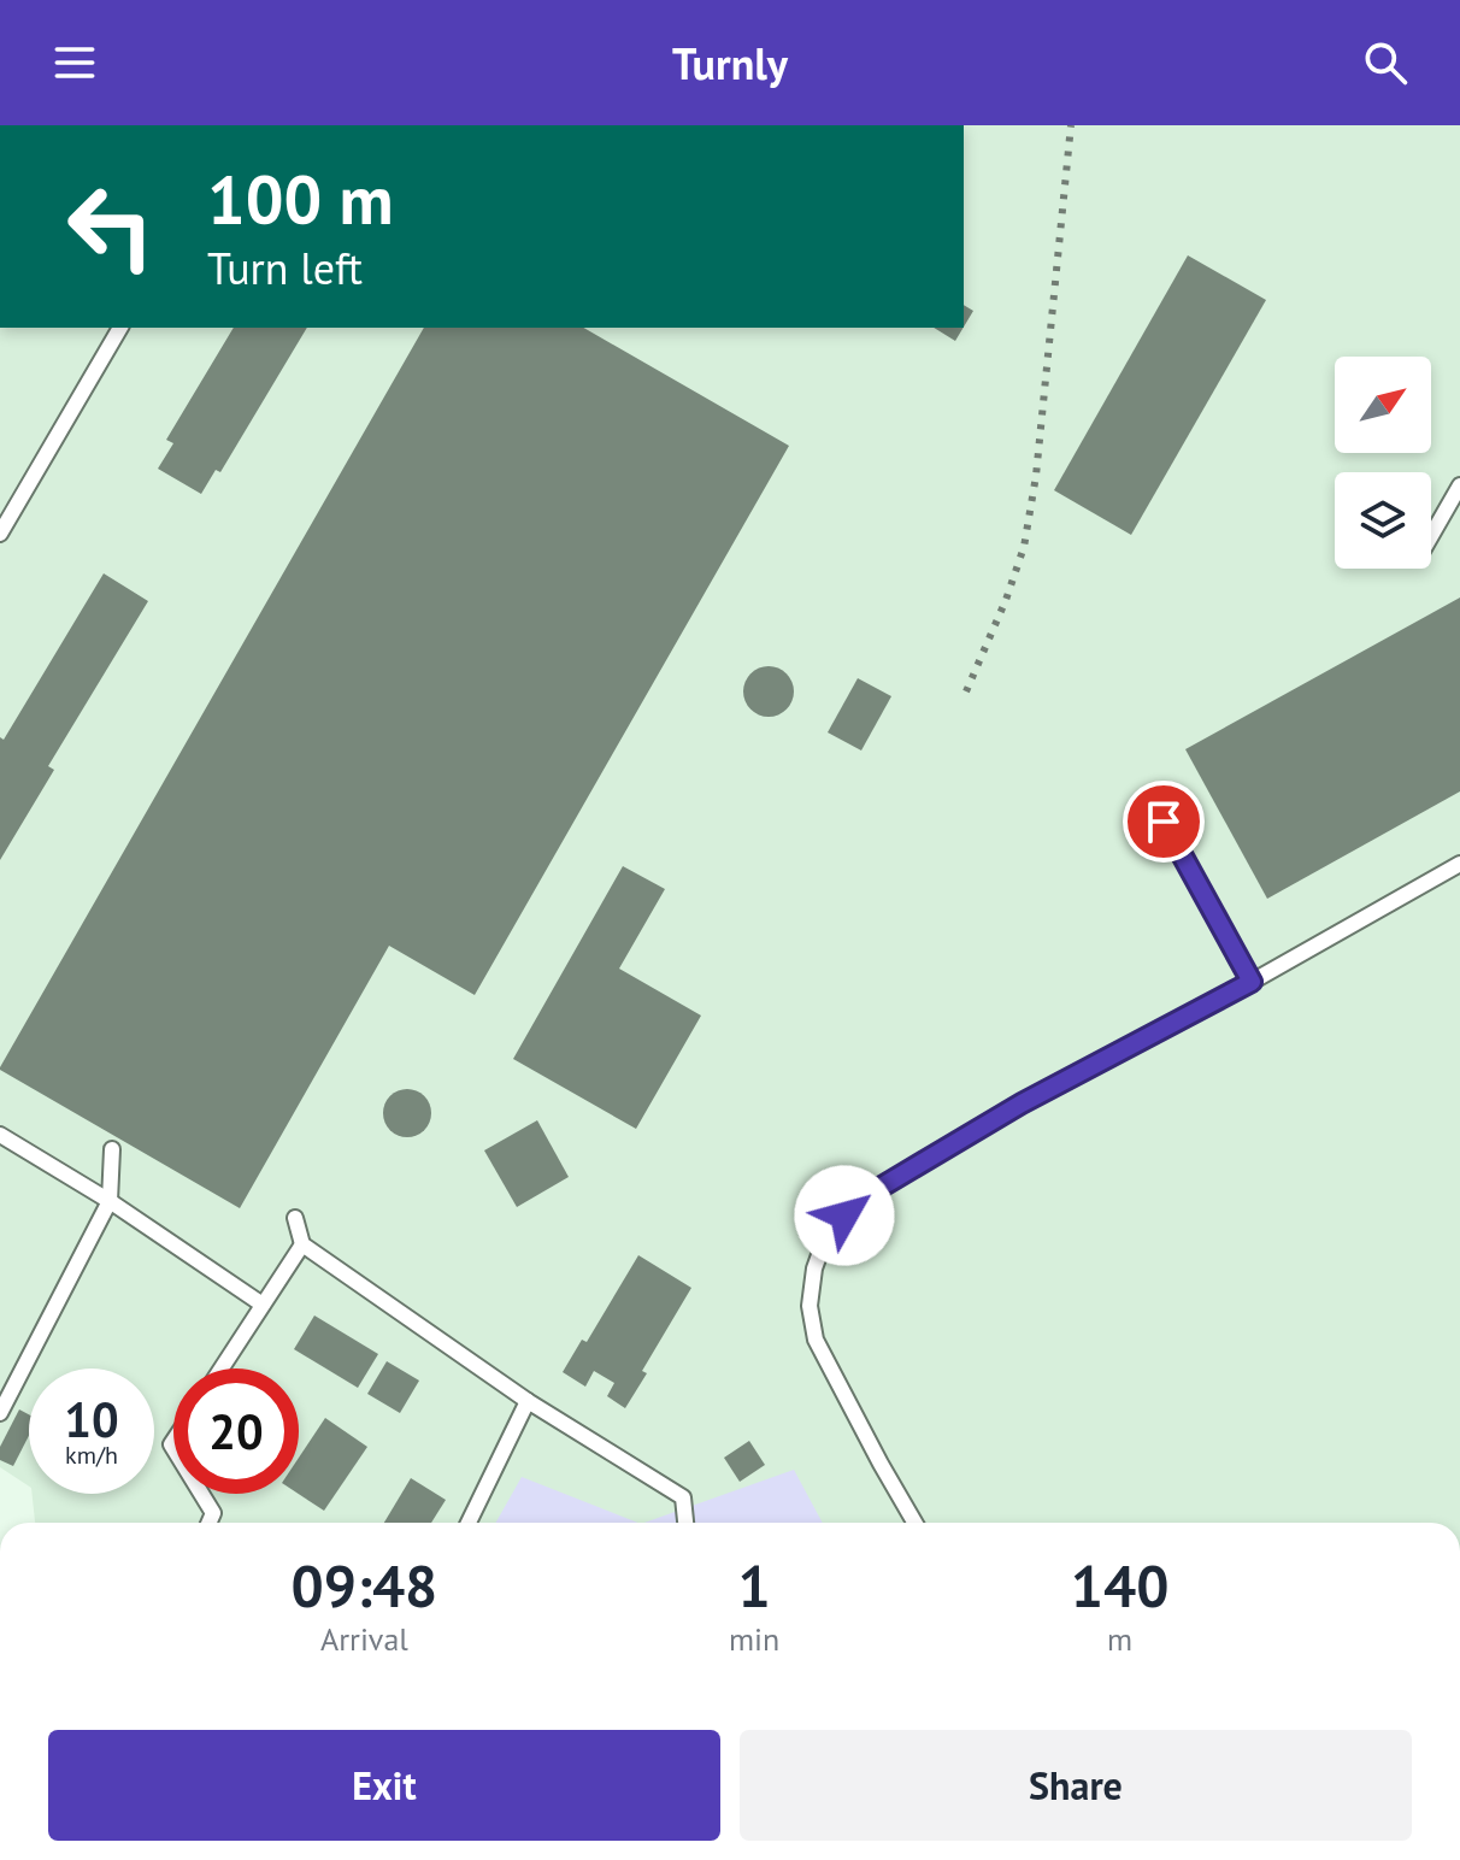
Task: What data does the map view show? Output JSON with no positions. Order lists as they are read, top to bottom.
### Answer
{
  "north": "top right",
  "page": {
    "header": "Turnly",
    "turn": ["100 m", "Turn left"],
    "speed": "10 km/h",
    "limit": "20",
    "eta": [
      "09:48",
      "Arrival",
      "1",
      "min",
      "140",
      "m"
    ],
    "buttons": ["Exit", "Share"]
  }
}
